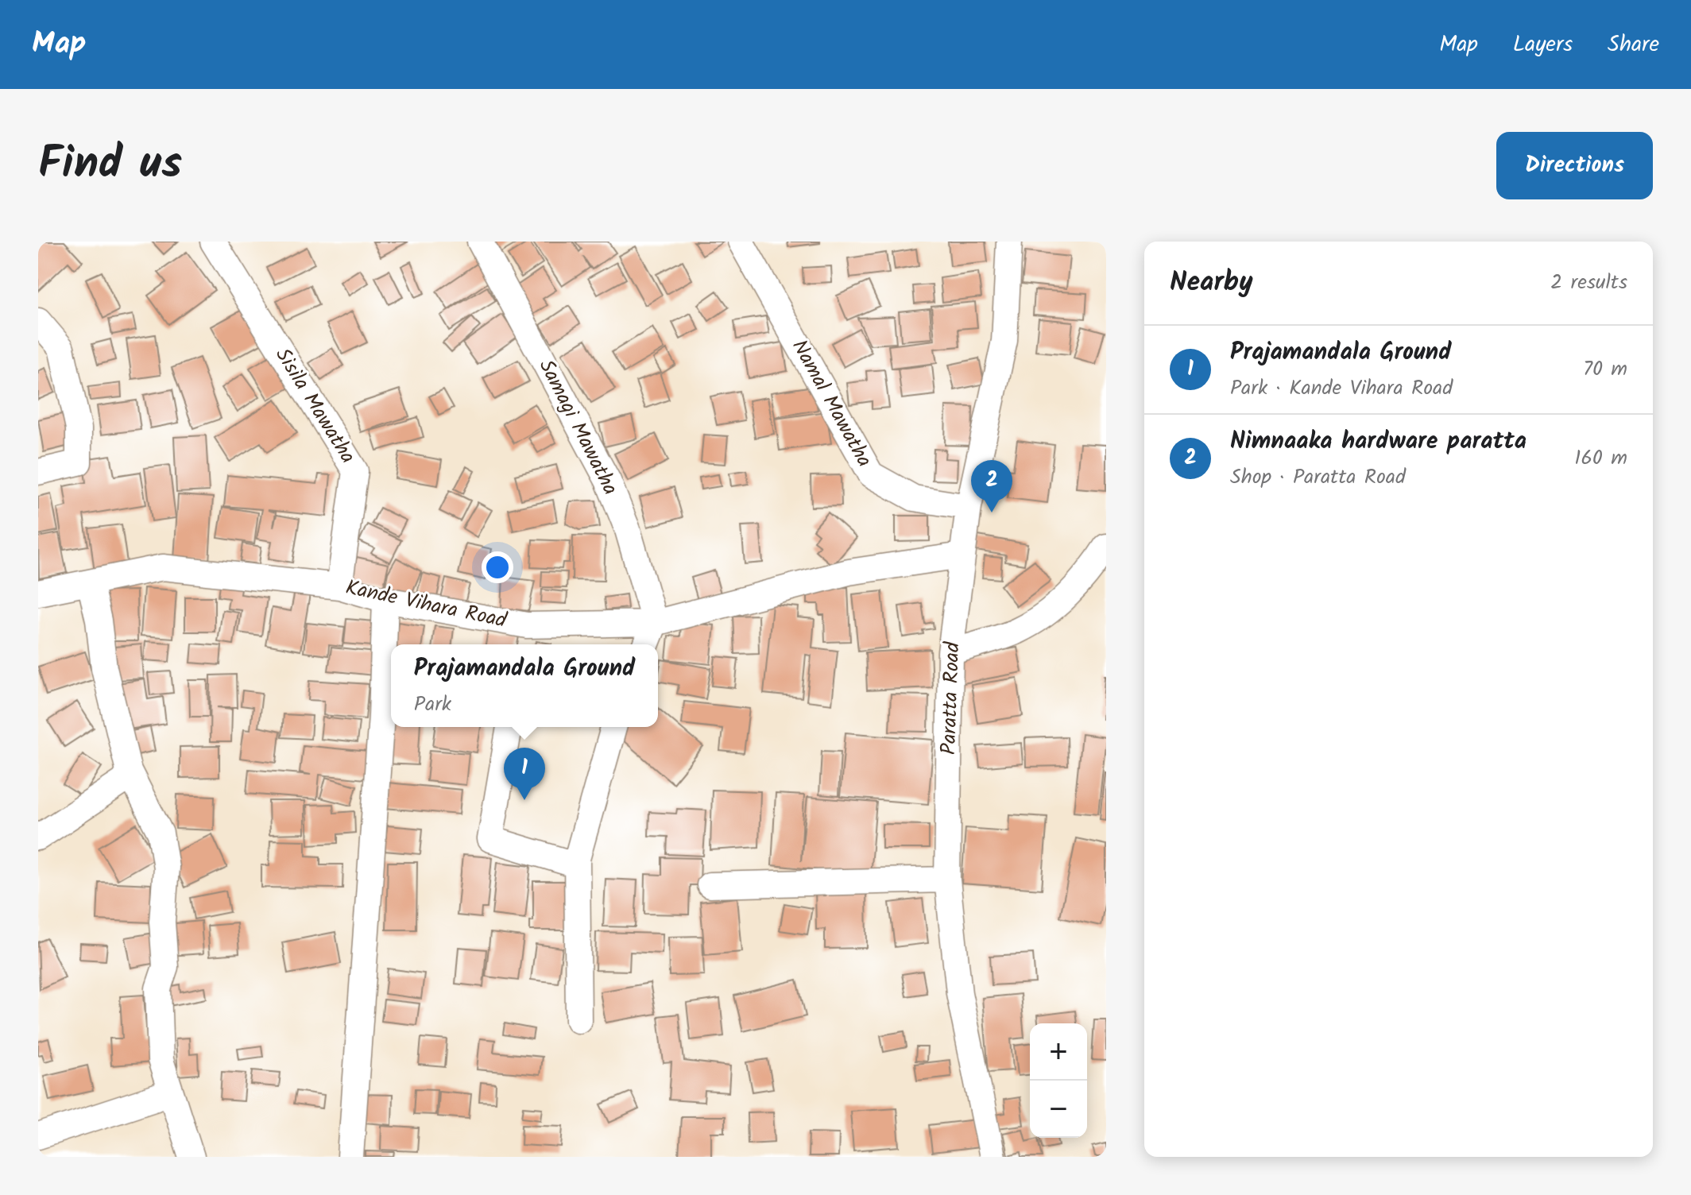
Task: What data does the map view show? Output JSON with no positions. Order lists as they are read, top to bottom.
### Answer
{
  "streets": {
    "street": [
      "Namal Mawatha",
      "Sisila Mawatha",
      "Samagi Mawatha",
      "Kande Vihara Road",
      "Paratta Road"
    ]
  },
  "crossings": [
    ["Namal Mawatha", "Paratta Road"],
    ["Sisila Mawatha", "Kande Vihara Road"],
    ["Samagi Mawatha", "Kande Vihara Road"],
    ["Kande Vihara Road", "Paratta Road"]
  ],
  "page": {
    "header": "Map",
    "nav": ["Map", "Layers", "Share"],
    "title": "Find us",
    "buttons": "Directions",
    "heading": ["Nearby", "2 results"],
    "list": [
      {
        "mark": "1",
        "name": "Prajamandala Ground",
        "note": "Park · Kande Vihara Road",
        "value": "70 m"
      },
      {
        "mark": "2",
        "name": "Nimnaaka hardware paratta",
        "note": "Shop · Paratta Road",
        "value": "160 m"
      }
    ],
    "pins": ["2", "1"],
    "popup": ["Prajamandala Ground", "Park"],
    "map_buttons": ["+", "−"]
  }
}
